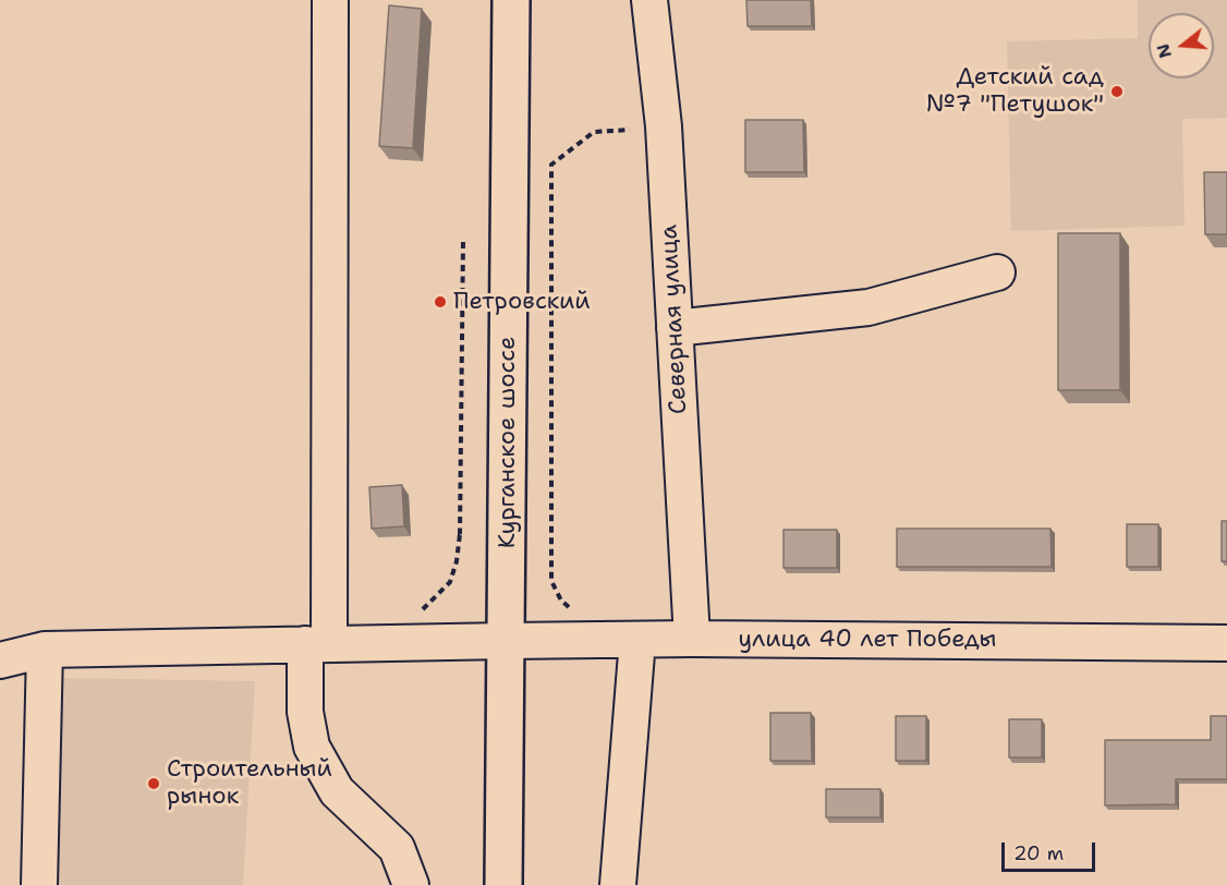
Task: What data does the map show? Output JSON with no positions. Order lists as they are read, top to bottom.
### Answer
{
  "streets": {
    "main road": ["Курганское шоссе"],
    "street": ["Северная улица", "улица 40 лет Победы"]
  },
  "crossings": [
    ["Северная улица", "улица 40 лет Победы"],
    ["Курганское шоссе", "улица 40 лет Победы"]
  ],
  "places": ["Детский сад №7 \"Петушок\"", "Петровский", "Строительный рынок"],
  "scale_bar": "20 m",
  "north": "left"
}
